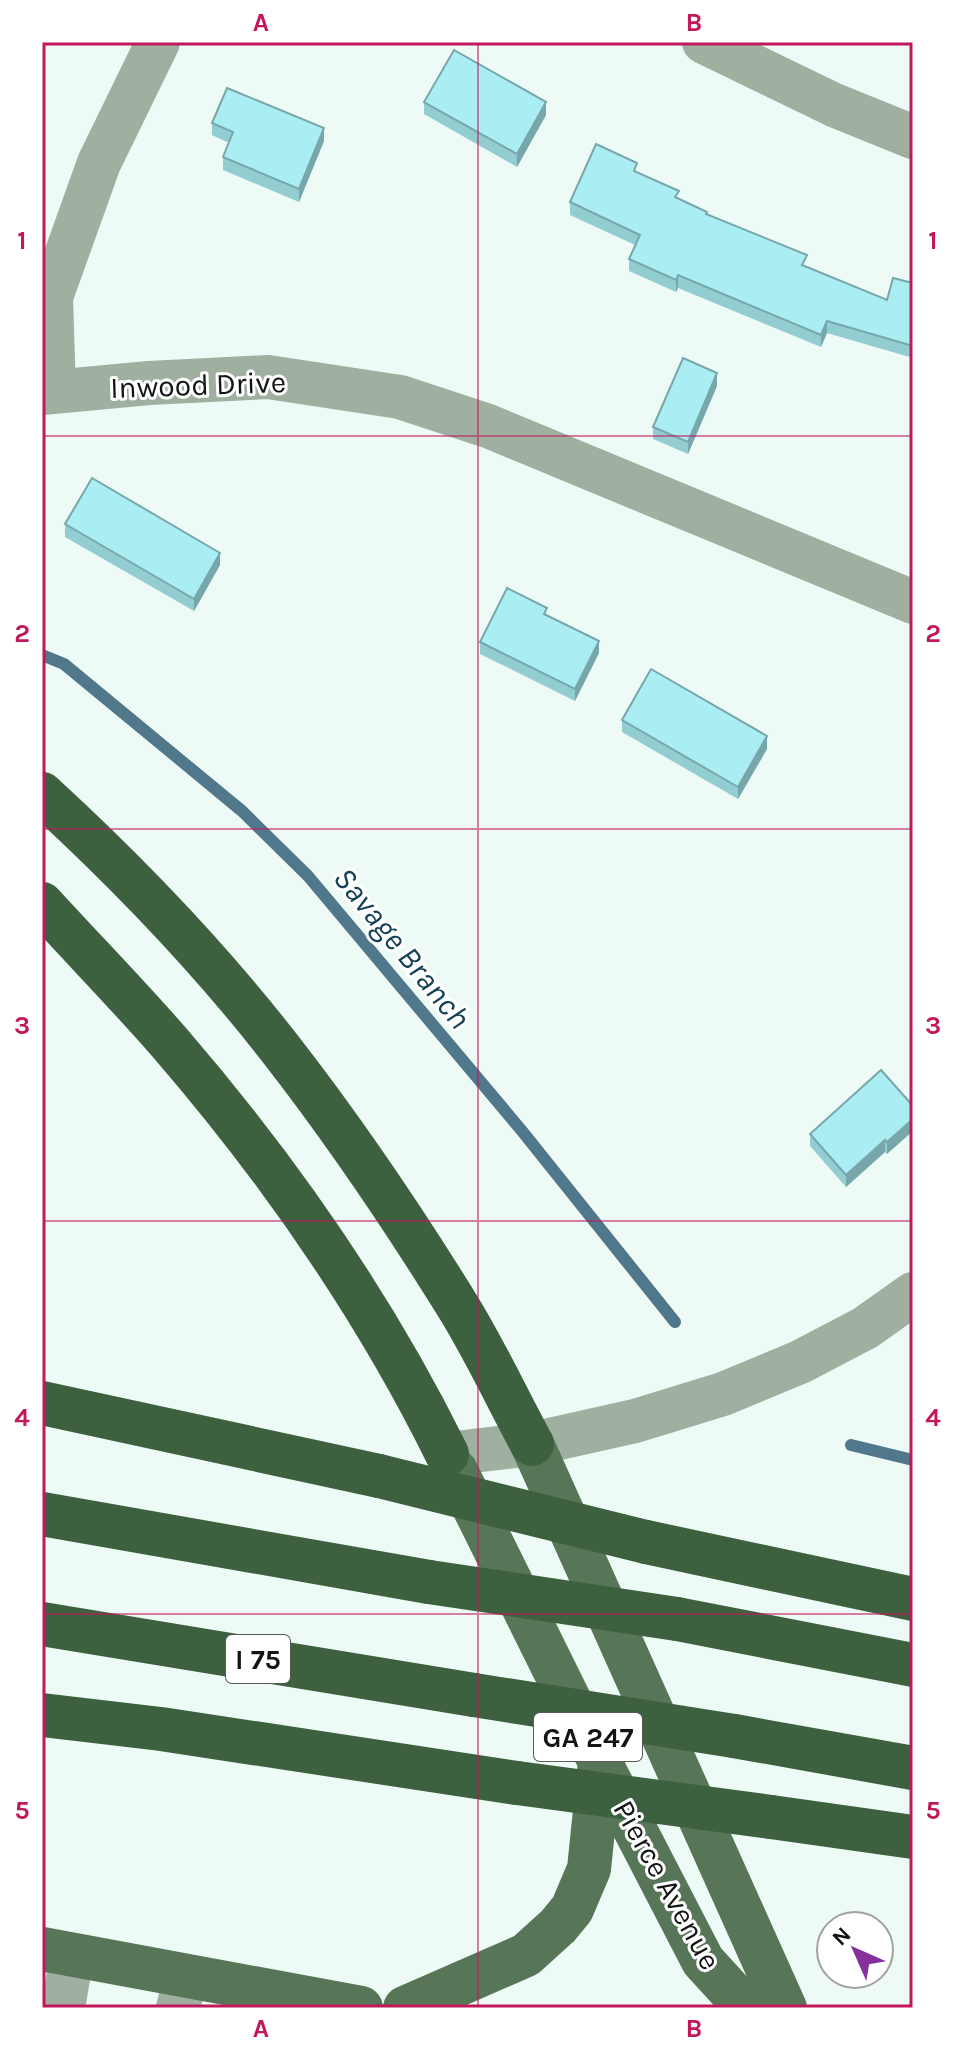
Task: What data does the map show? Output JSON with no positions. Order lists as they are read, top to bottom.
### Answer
{
  "streets": {
    "highway": ["I 75"],
    "main road": ["GA 247", "Pierce Avenue"],
    "street": ["Inwood Drive"]
  },
  "water": ["Savage Branch"],
  "north": "top left",
  "grid": {
    "columns": ["A", "B"],
    "rows": [
      "1",
      "2",
      "3",
      "4",
      "5"
    ]
  }
}
